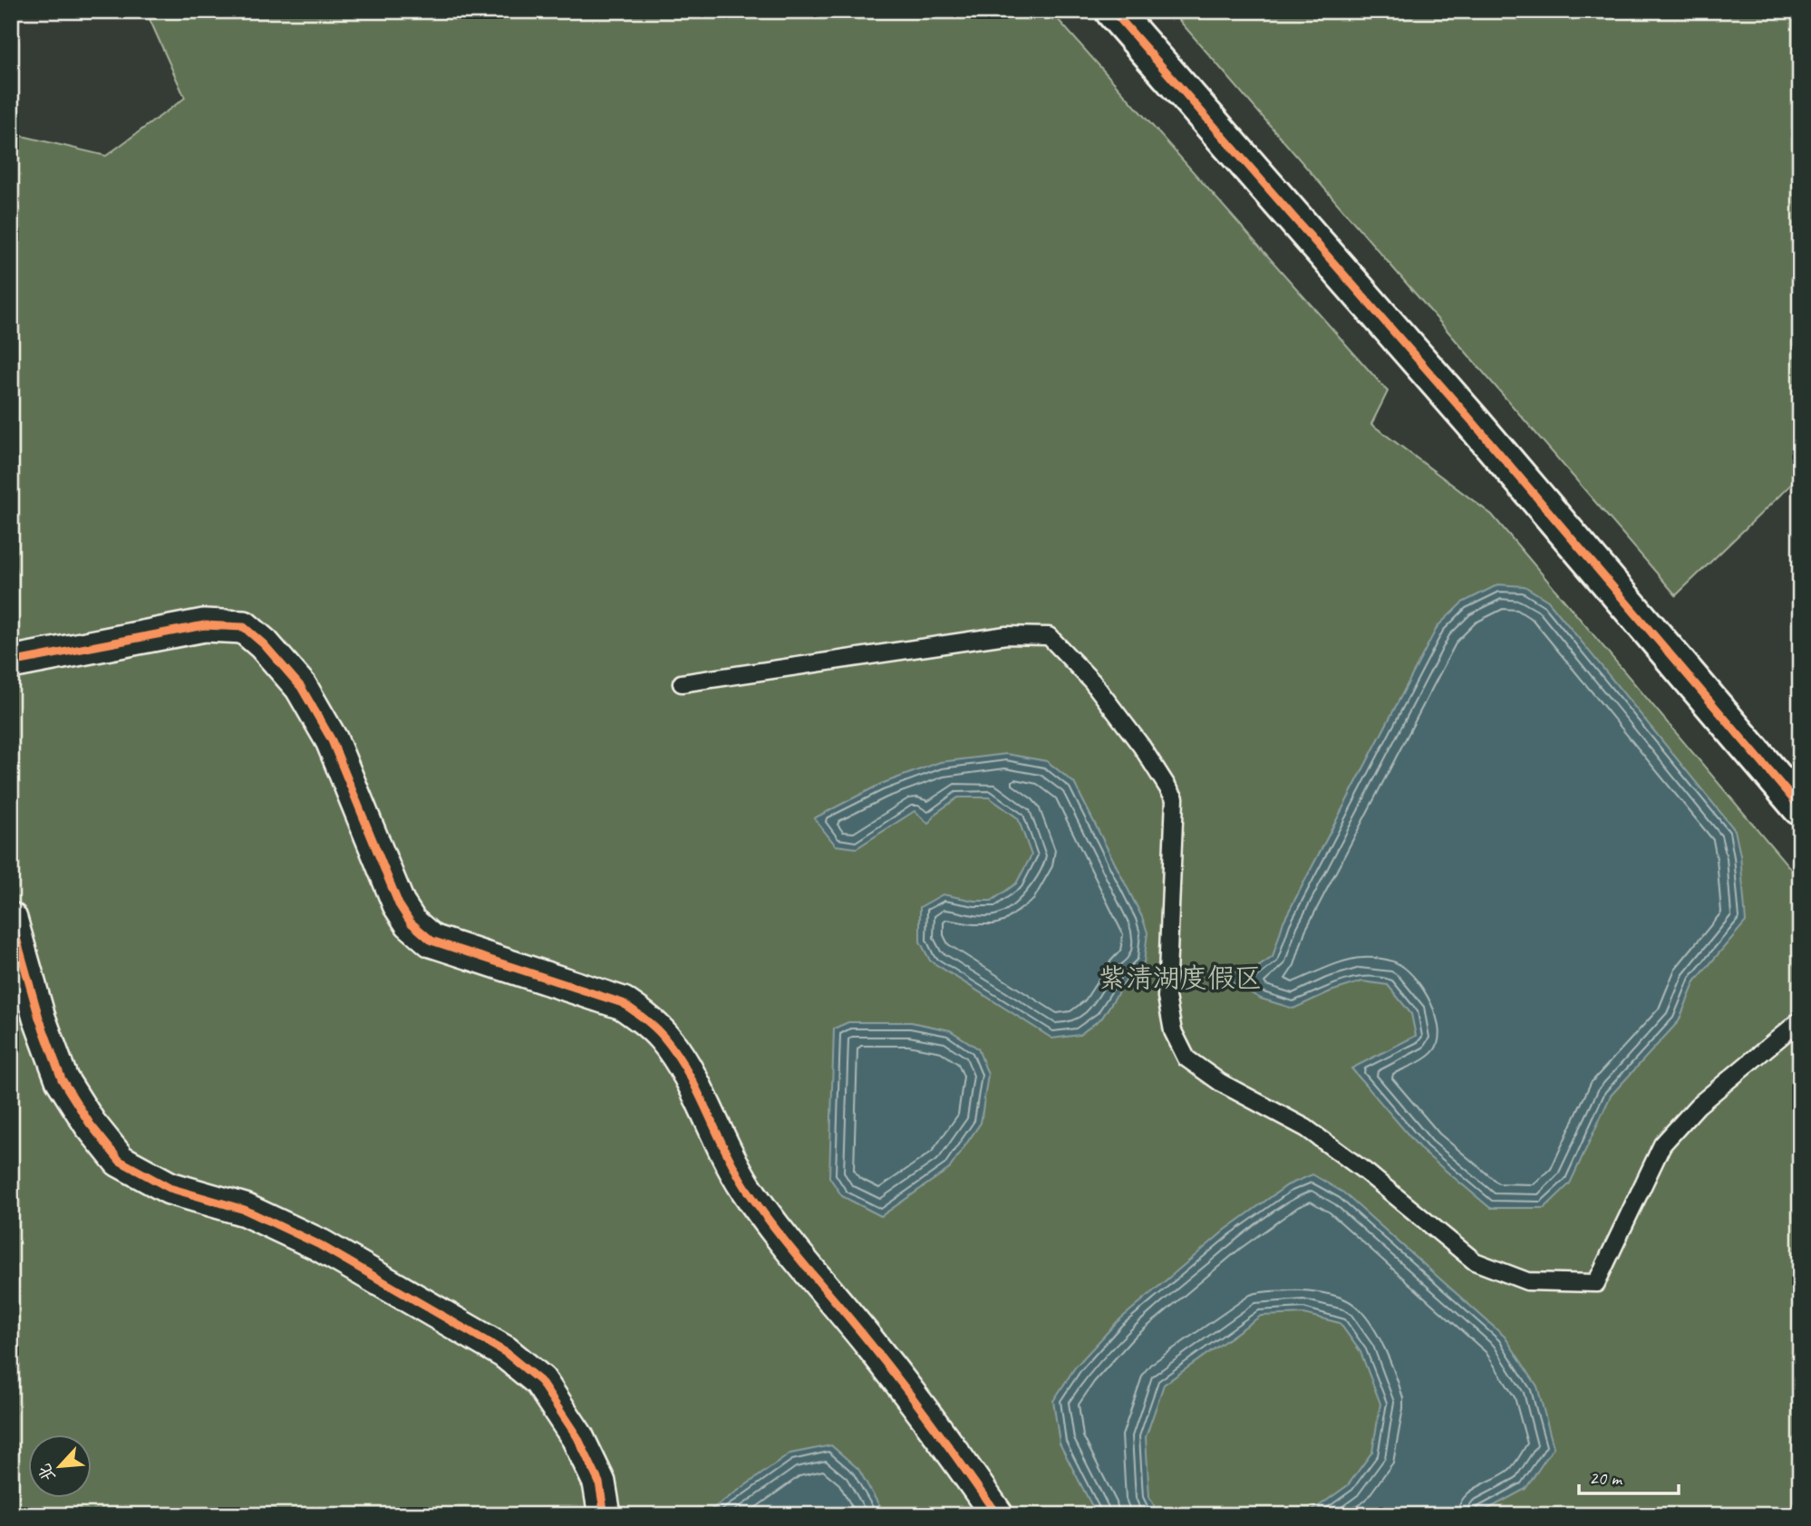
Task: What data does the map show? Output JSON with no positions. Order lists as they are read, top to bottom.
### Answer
{
  "parks": ["紫清湖度假区"],
  "scale_bar": "20 m",
  "north": "bottom left"
}
